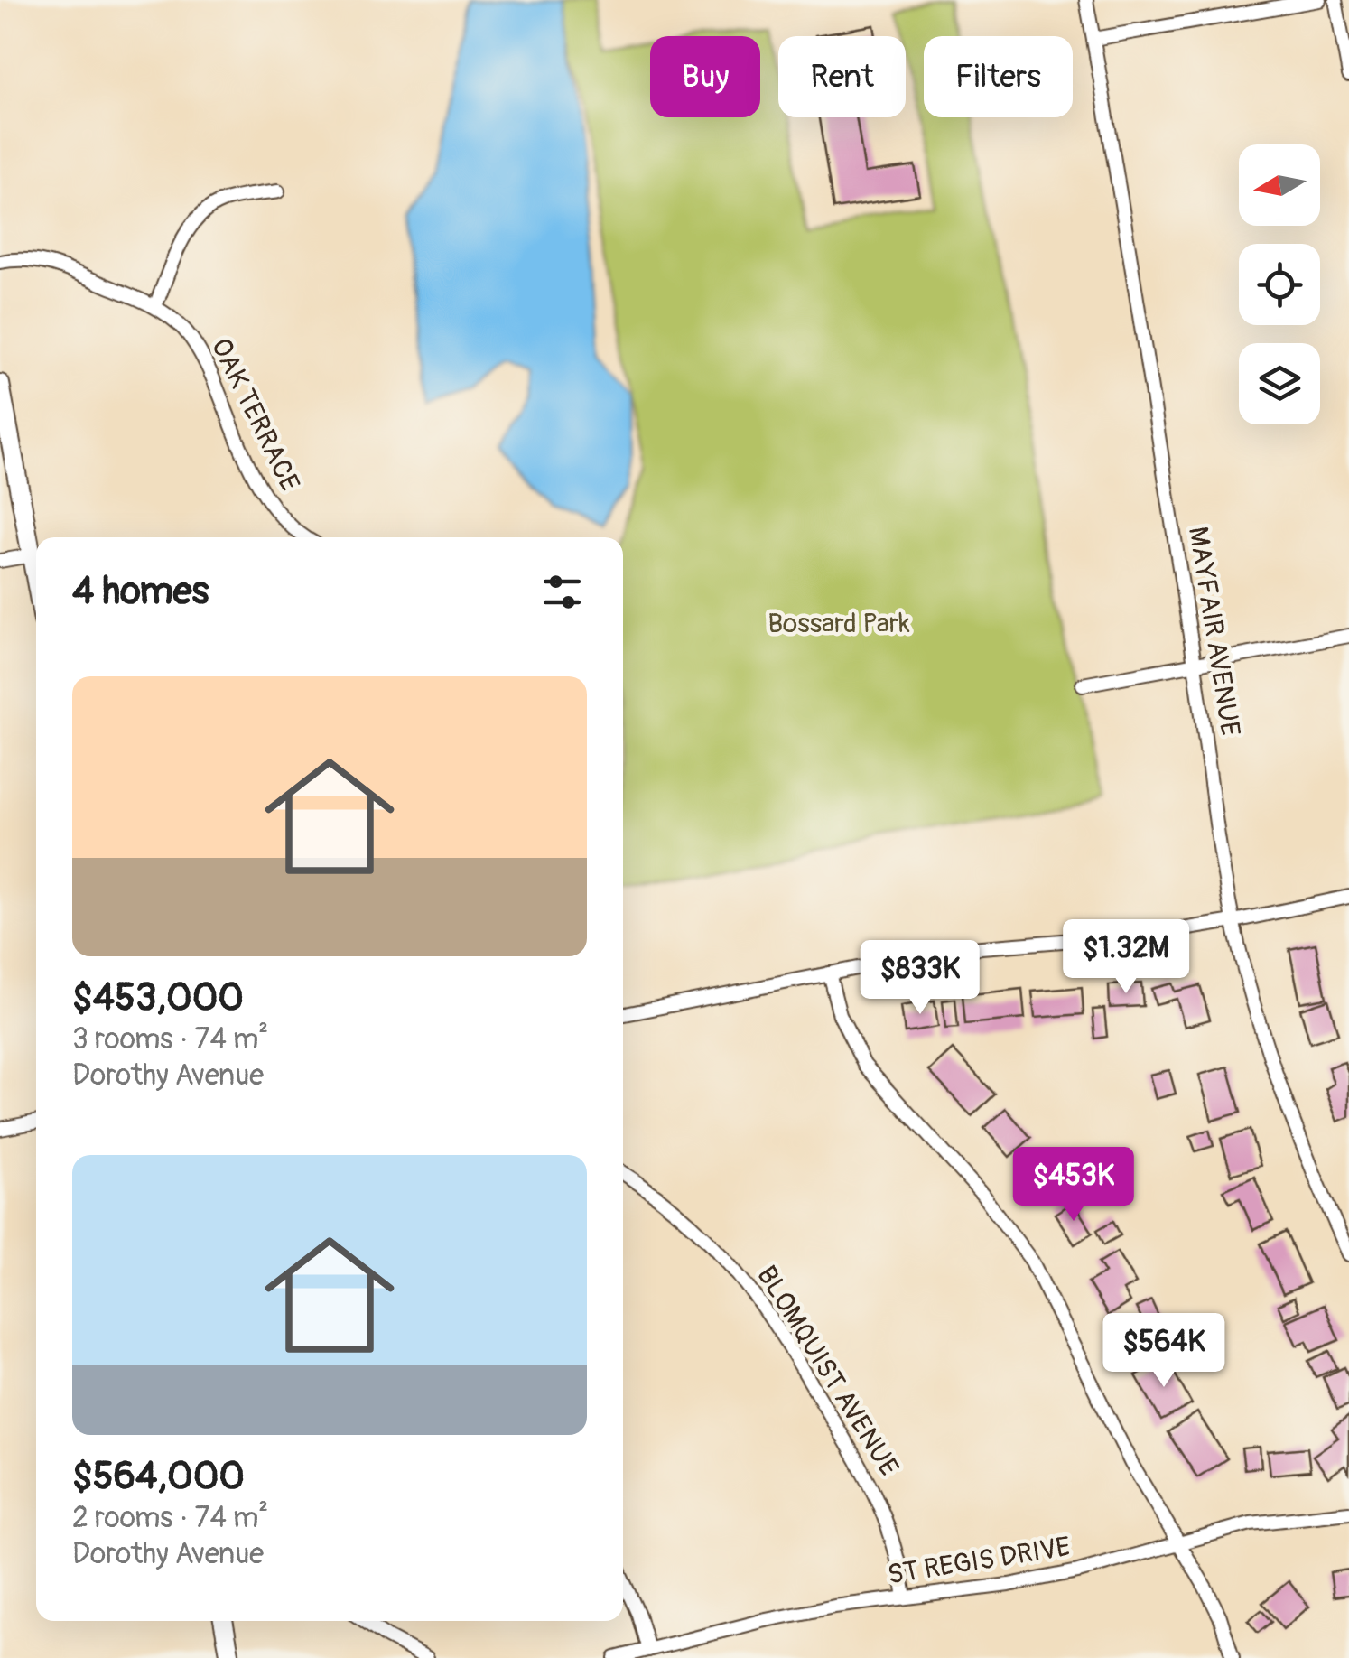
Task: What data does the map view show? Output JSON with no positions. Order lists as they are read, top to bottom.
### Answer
{
  "streets": {
    "street": [
      "OAK TERRACE",
      "MAYFAIR AVENUE",
      "BLOMQUIST AVENUE",
      "ST REGIS DRIVE"
    ]
  },
  "crossings": [
    ["BLOMQUIST AVENUE", "ST REGIS DRIVE"]
  ],
  "parks": ["Bossard Park"],
  "north": "left",
  "page": {
    "chip": ["Buy", "Rent", "Filters"],
    "heading": "4 homes",
    "list": [
      {
        "name": "$453,000",
        "note": "3 rooms · 74 m² · Dorothy Avenue"
      },
      {
        "name": "$564,000",
        "note": "2 rooms · 74 m² · Dorothy Avenue"
      }
    ],
    "price": [
      "$1.32M",
      "$833K",
      "$453K",
      "$564K"
    ]
  }
}
